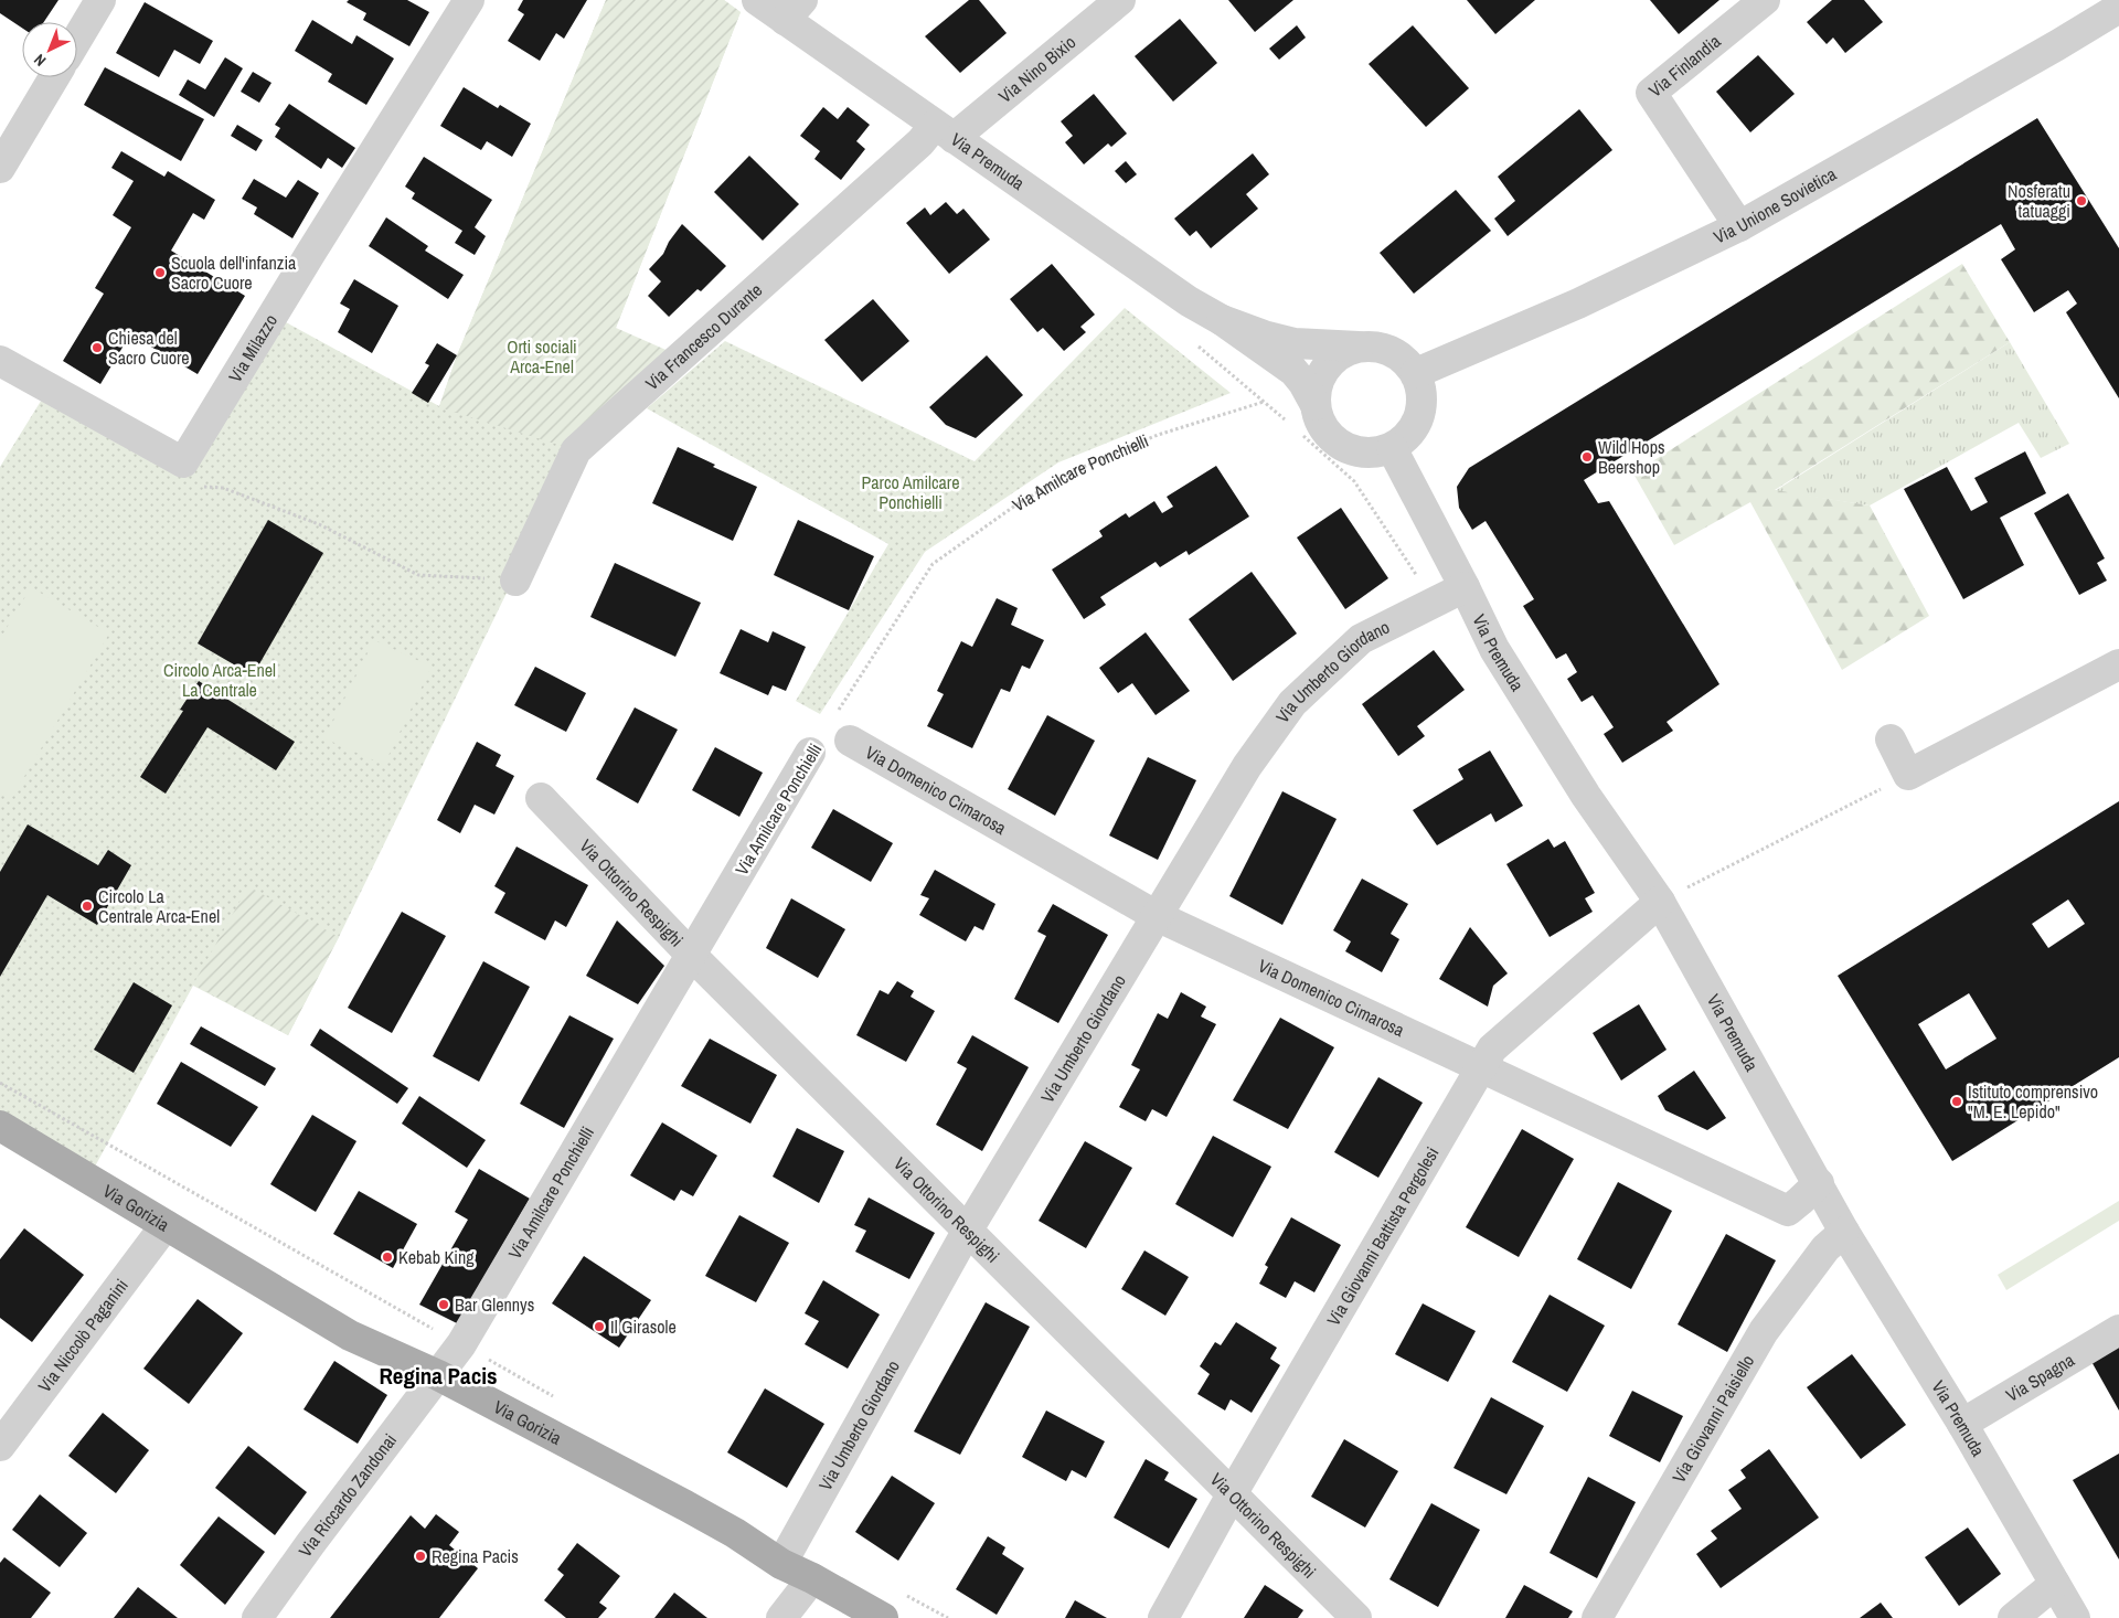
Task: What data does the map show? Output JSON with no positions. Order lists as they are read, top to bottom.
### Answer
{
  "streets": {
    "main road": ["Via Gorizia"],
    "street": [
      "Via Finlandia",
      "Via Nino Bixio",
      "Via Premuda",
      "Via Unione Sovietica",
      "Via Francesco Durante",
      "Via Milazzo",
      "Via Amilcare Ponchielli",
      "Via Umberto Giordano",
      "Via Domenico Cimarosa",
      "Via Ottorino Respighi",
      "Via Giovanni Battista Pergolesi",
      "Via Niccolò Paganini",
      "Via Spagna",
      "Via Giovanni Paisiello",
      "Via Riccardo Zandonai"
    ]
  },
  "crossings": [
    ["Via Finlandia", "Via Unione Sovietica"],
    ["Via Nino Bixio", "Via Premuda"],
    ["Via Nino Bixio", "Via Francesco Durante"],
    ["Via Premuda", "Via Unione Sovietica"],
    ["Via Premuda", "Via Francesco Durante"],
    ["Via Premuda", "Via Umberto Giordano"],
    ["Via Premuda", "Via Domenico Cimarosa"],
    ["Via Premuda", "Via Giovanni Battista Pergolesi"],
    ["Via Premuda", "Via Spagna"],
    ["Via Premuda", "Via Giovanni Paisiello"],
    ["Via Amilcare Ponchielli", "Via Ottorino Respighi"],
    ["Via Amilcare Ponchielli", "Via Gorizia"],
    ["Via Amilcare Ponchielli", "Via Riccardo Zandonai"],
    ["Via Umberto Giordano", "Via Domenico Cimarosa"],
    ["Via Umberto Giordano", "Via Ottorino Respighi"],
    ["Via Umberto Giordano", "Via Gorizia"],
    ["Via Domenico Cimarosa", "Via Giovanni Battista Pergolesi"],
    ["Via Ottorino Respighi", "Via Giovanni Battista Pergolesi"],
    ["Via Gorizia", "Via Niccolò Paganini"],
    ["Via Gorizia", "Via Riccardo Zandonai"]
  ],
  "districts": ["Regina Pacis"],
  "parks": ["Orti sociali Arca-Enel", "Parco Amilcare Ponchielli", "Circolo Arca-Enel La Centrale"],
  "places": [
    "Nosferatu tatuaggi",
    "Scuola dell'infanzia Sacro Cuore",
    "Chiesa del Sacro Cuore",
    "Wild Hops Beershop",
    "Circolo La Centrale Arca-Enel",
    "Istituto comprensivo \"M. E. Lepido\"",
    "Kebab King",
    "Bar Glennys",
    "Il Girasole",
    "Regina Pacis"
  ],
  "north": "bottom left"
}
